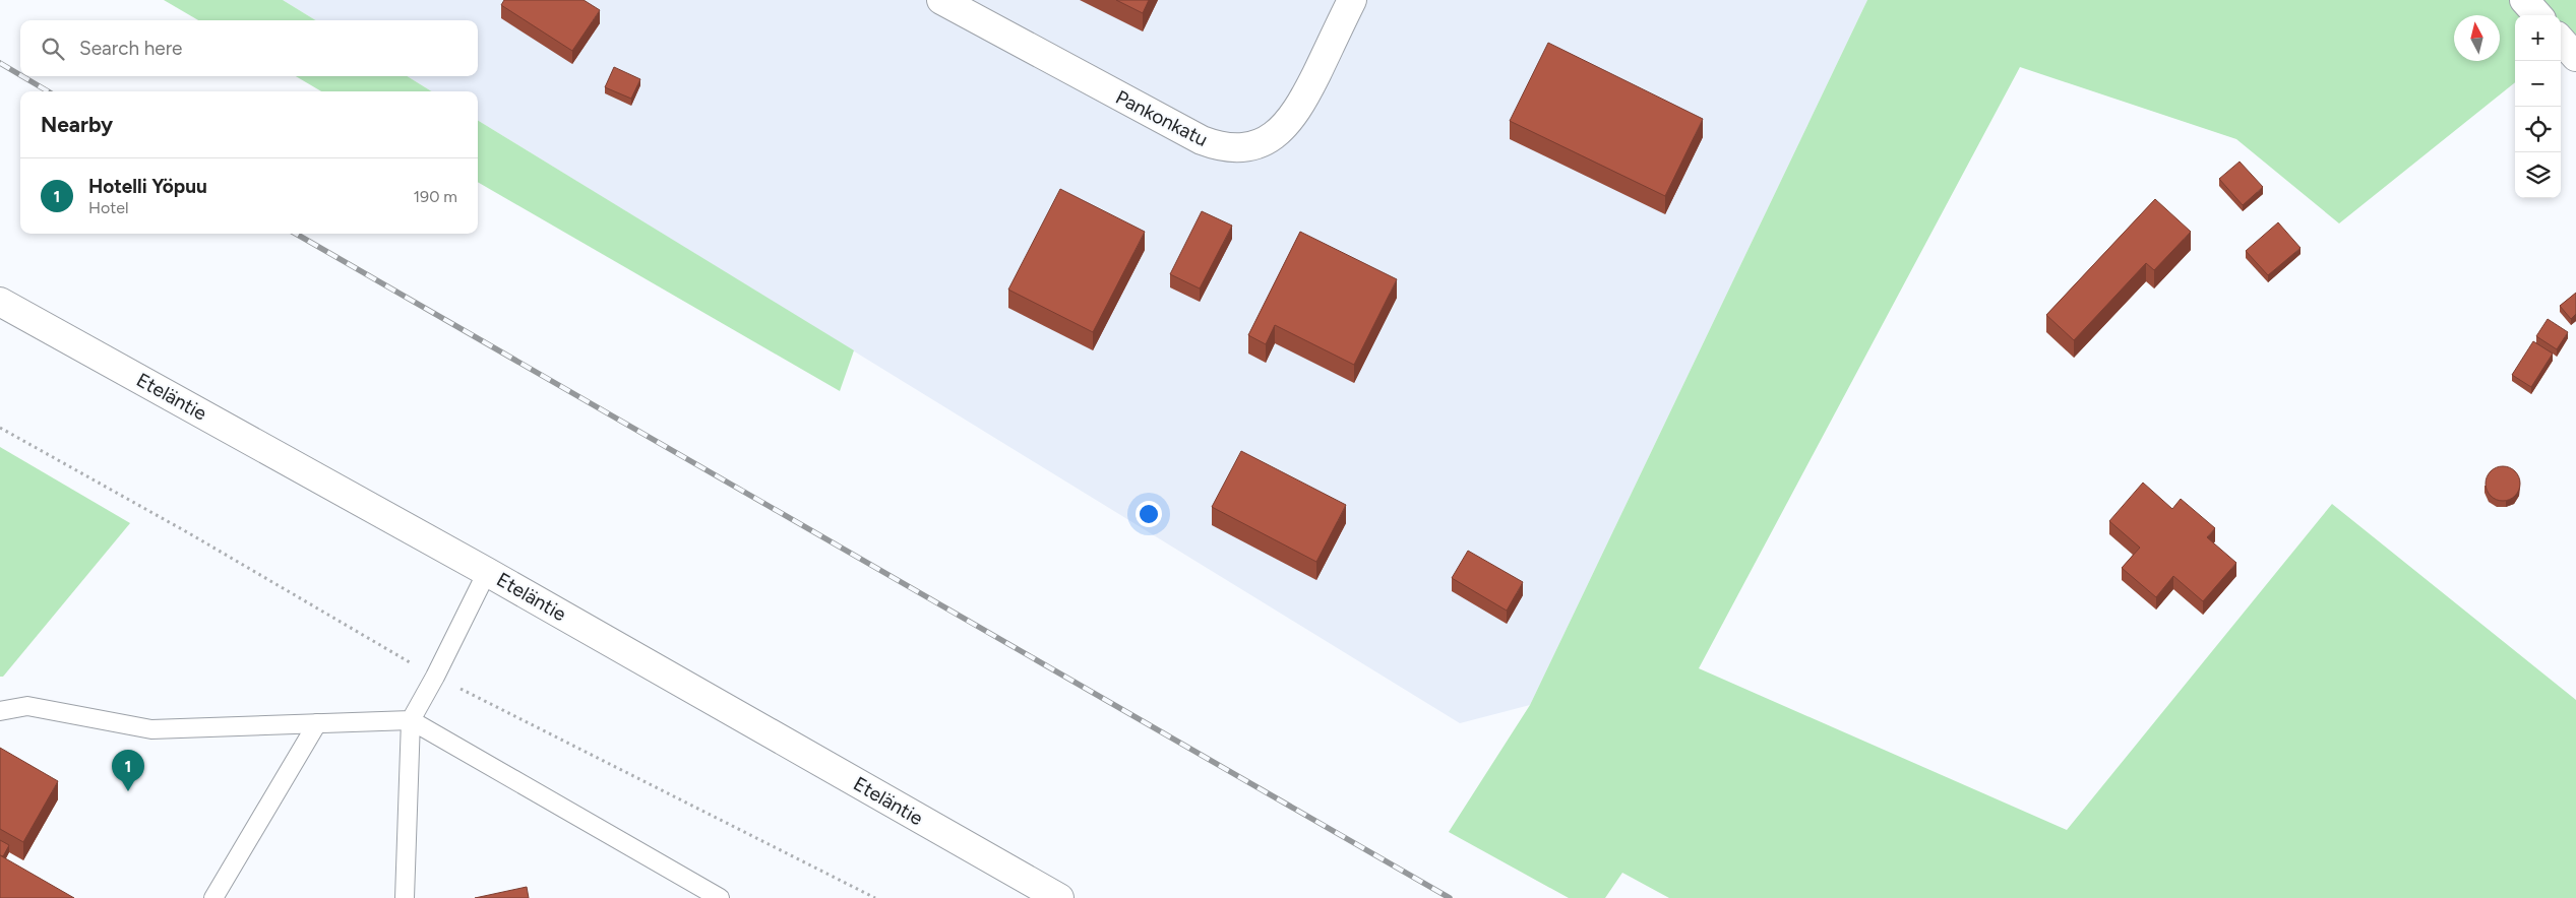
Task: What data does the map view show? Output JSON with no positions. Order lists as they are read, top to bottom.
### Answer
{
  "streets": {
    "main road": ["Pankonkatu", "Eteläntie"]
  },
  "north": "top",
  "page": {
    "map_buttons": ["+", "−"],
    "search": "Search here",
    "heading": "Nearby",
    "list": [
      {
        "mark": "1",
        "name": "Hotelli Yöpuu",
        "note": "Hotel",
        "value": "190 m"
      }
    ],
    "pins": "1"
  }
}
